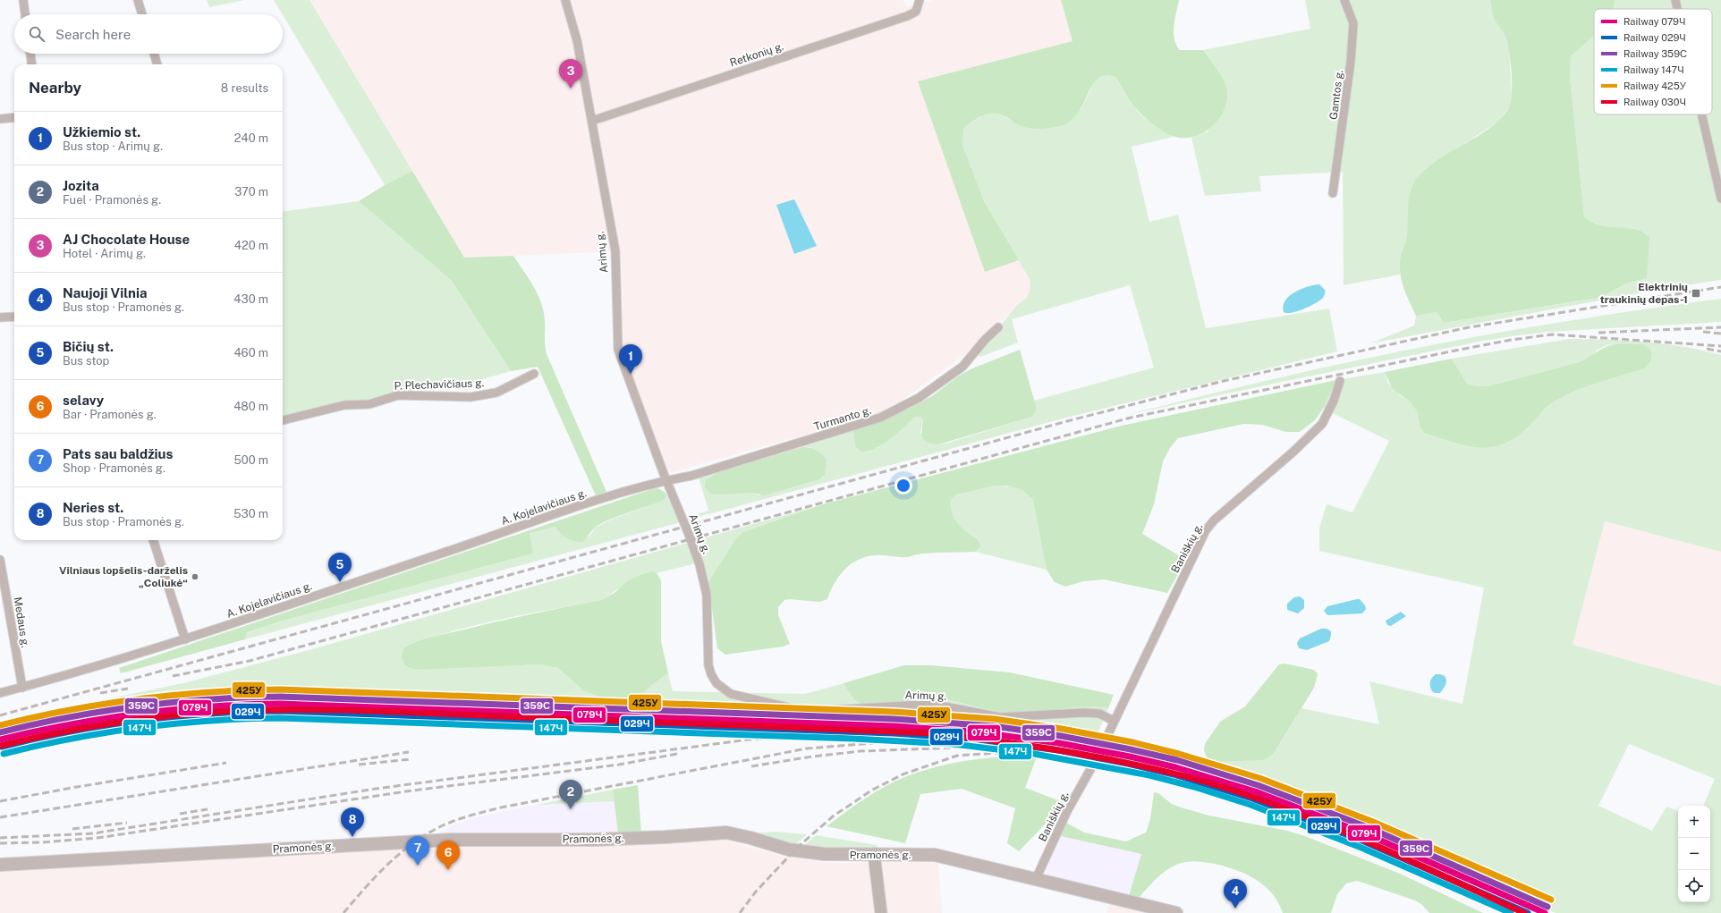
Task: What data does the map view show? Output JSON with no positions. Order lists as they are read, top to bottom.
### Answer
{
  "streets": {
    "main road": ["Pramonės g."],
    "street": [
      "Retkonių g.",
      "Gamtos g.",
      "Arimų g.",
      "P. Plechavičiaus g.",
      "Turmanto g.",
      "A. Kojelavičiaus g.",
      "Baniškių g.",
      "Medaus g."
    ]
  },
  "crossings": [
    ["Retkonių g.", "Arimų g."],
    ["Arimų g.", "Turmanto g."],
    ["Arimų g.", "A. Kojelavičiaus g."],
    ["Arimų g.", "Baniškių g."],
    ["Turmanto g.", "A. Kojelavičiaus g."],
    ["A. Kojelavičiaus g.", "Medaus g."],
    ["Baniškių g.", "Pramonės g."]
  ],
  "places": {
    "transit": ["Elektrinių traukinių depas-1"],
    "other": ["Vilniaus lopšelis-darželis „Coliukė“"]
  },
  "lines": [
    "rail line 425У",
    "rail line 359С",
    "rail line 079Ч",
    "rail line 030Ч",
    "rail line 029Ч",
    "rail line 147Ч"
  ],
  "legend": [
    "Railway 079Ч",
    "Railway 029Ч",
    "Railway 359С",
    "Railway 147Ч",
    "Railway 425У",
    "Railway 030Ч"
  ],
  "page": {
    "search": "Search here",
    "pins": [
      "3",
      "1",
      "5",
      "2",
      "8",
      "7",
      "6",
      "4"
    ],
    "heading": ["Nearby", "8 results"],
    "list": [
      {
        "mark": "1",
        "name": "Užkiemio st.",
        "note": "Bus stop · Arimų g.",
        "value": "240 m"
      },
      {
        "mark": "2",
        "name": "Jozita",
        "note": "Fuel · Pramonės g.",
        "value": "370 m"
      },
      {
        "mark": "3",
        "name": "AJ Chocolate House",
        "note": "Hotel · Arimų g.",
        "value": "420 m"
      },
      {
        "mark": "4",
        "name": "Naujoji Vilnia",
        "note": "Bus stop · Pramonės g.",
        "value": "430 m"
      },
      {
        "mark": "5",
        "name": "Bičių st.",
        "note": "Bus stop",
        "value": "460 m"
      },
      {
        "mark": "6",
        "name": "selavy",
        "note": "Bar · Pramonės g.",
        "value": "480 m"
      },
      {
        "mark": "7",
        "name": "Pats sau baldžius",
        "note": "Shop · Pramonės g.",
        "value": "500 m"
      },
      {
        "mark": "8",
        "name": "Neries st.",
        "note": "Bus stop · Pramonės g.",
        "value": "530 m"
      }
    ],
    "map_buttons": ["+", "−"]
  }
}
